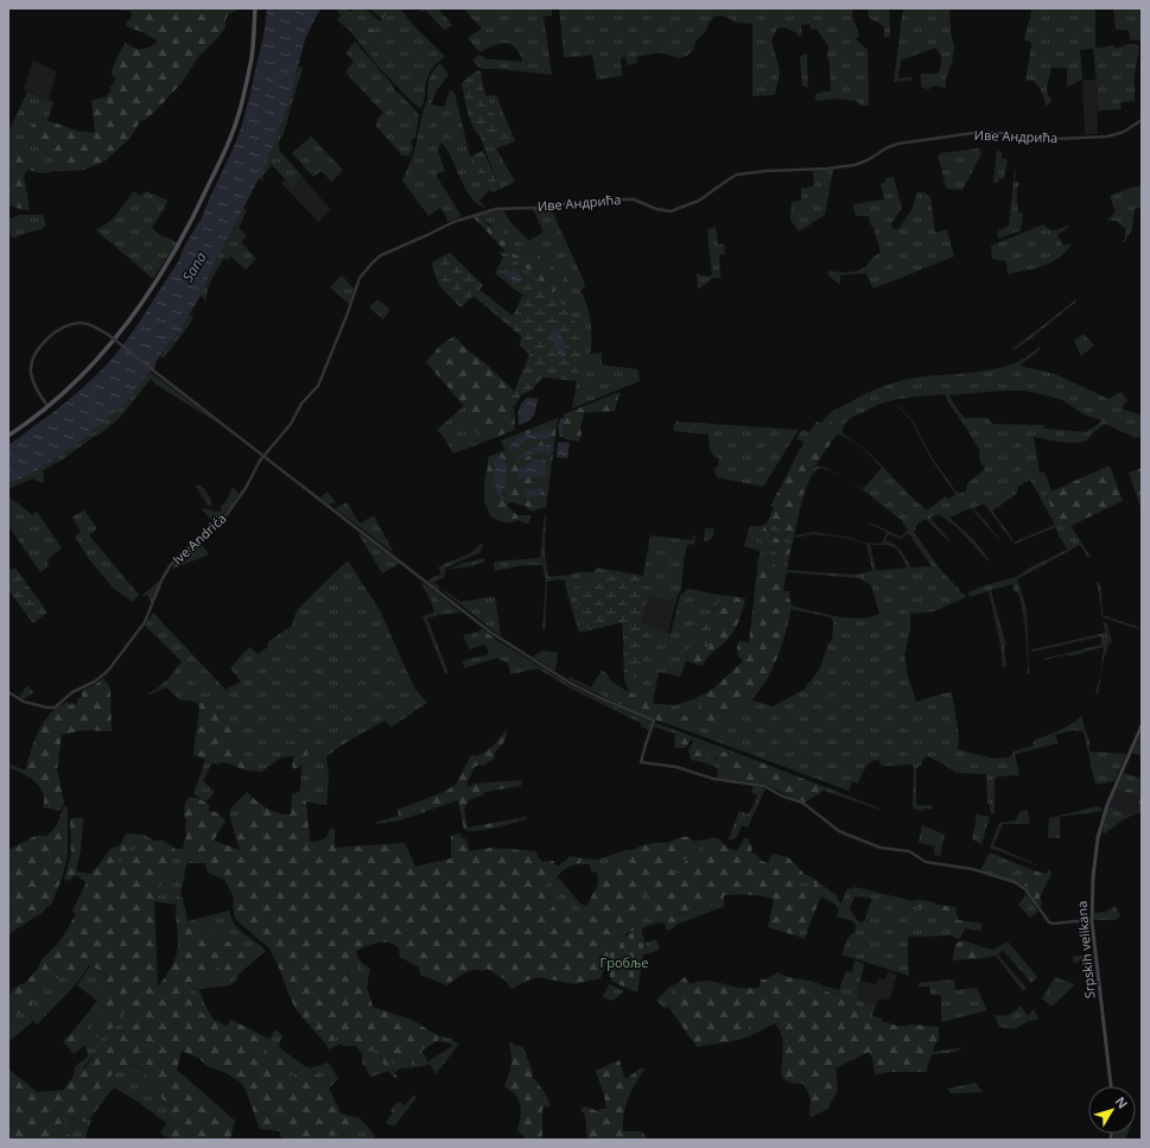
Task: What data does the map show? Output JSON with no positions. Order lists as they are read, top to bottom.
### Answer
{
  "streets": {
    "main road": ["Srpskih velikana"],
    "street": ["Иве Андрића", "Ive Andrića"]
  },
  "crossings": [
    ["Иве Андрића", "Ive Andrića"]
  ],
  "water": ["Sana"],
  "parks": ["Гробље"],
  "north": "top right"
}
